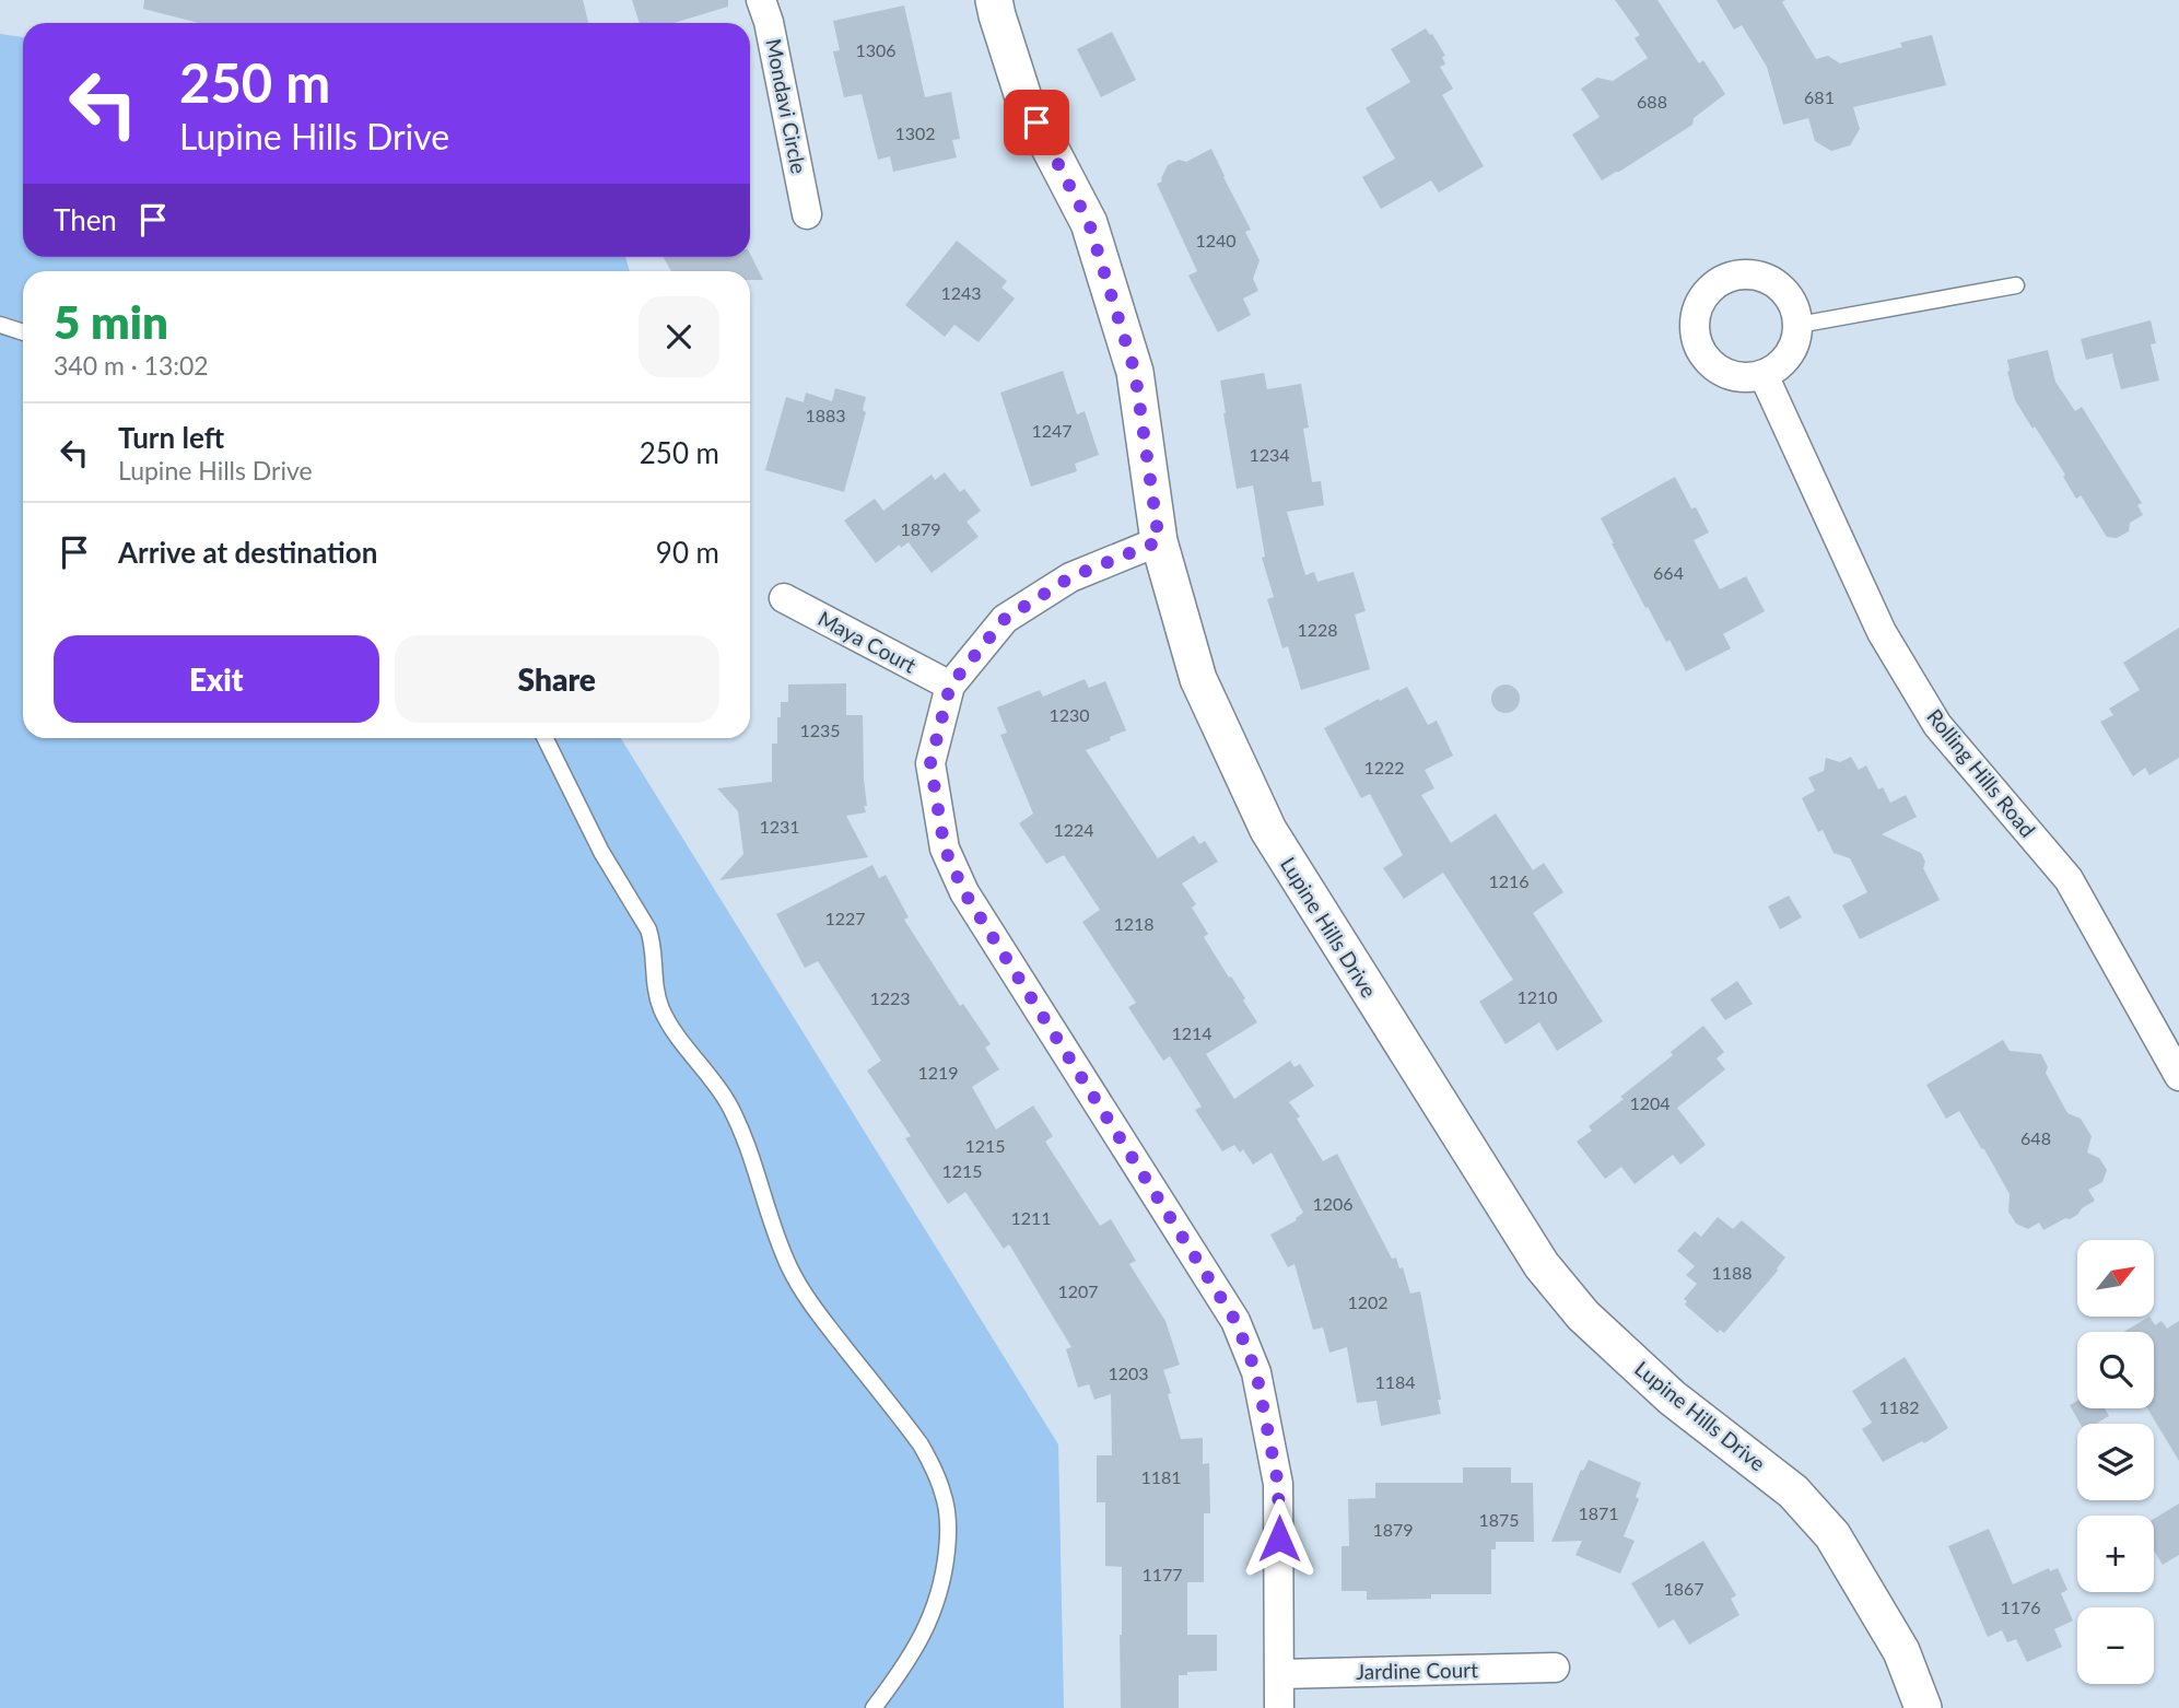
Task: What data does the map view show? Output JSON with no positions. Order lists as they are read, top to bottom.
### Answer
{
  "streets": {
    "street": [
      "Mondavi Circle",
      "Maya Court",
      "Rolling Hills Road",
      "Lupine Hills Drive",
      "Jardine Court"
    ]
  },
  "house_numbers": [
    "1306",
    "681",
    "688",
    "1302",
    "1240",
    "1243",
    "1883",
    "1247",
    "1234",
    "1879",
    "664",
    "1228",
    "1230",
    "1235",
    "1222",
    "1231",
    "1224",
    "1216",
    "1227",
    "1218",
    "1210",
    "1223",
    "1214",
    "1219",
    "1204",
    "648",
    "1215",
    "1215",
    "1206",
    "1211",
    "1188",
    "1207",
    "1202",
    "1203",
    "1184",
    "1182",
    "1181",
    "1871",
    "1875",
    "1879",
    "1177",
    "1867",
    "1176"
  ],
  "north": "top right",
  "page": {
    "turn": ["250 m", "Lupine Hills Drive"],
    "then": "Then",
    "heading": ["5 min", "340 m · 13:02"],
    "list": [
      {
        "name": "Turn left",
        "note": "Lupine Hills Drive",
        "value": "250 m"
      },
      {
        "name": "Arrive at destination",
        "value": "90 m"
      }
    ],
    "buttons": ["Exit", "Share"],
    "map_buttons": ["+", "−"]
  }
}
